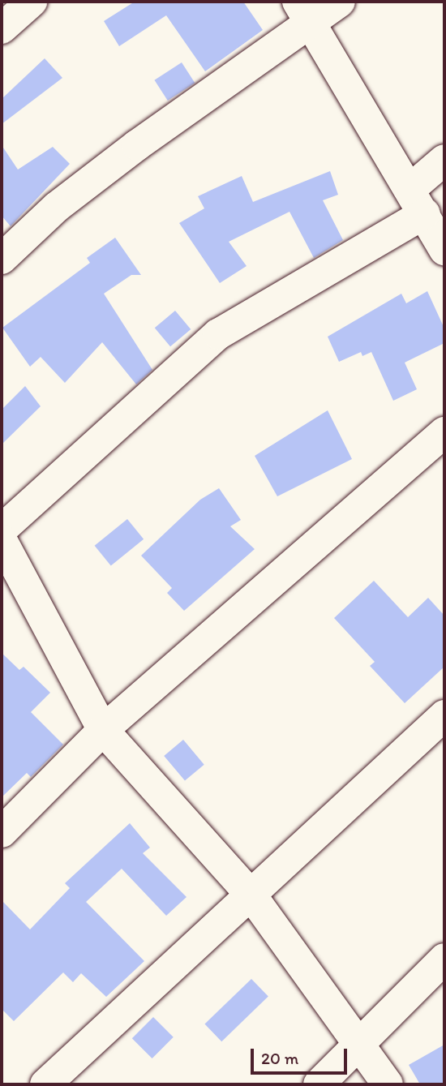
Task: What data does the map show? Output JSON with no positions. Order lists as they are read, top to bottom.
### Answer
{
  "scale_bar": "20 m"
}
